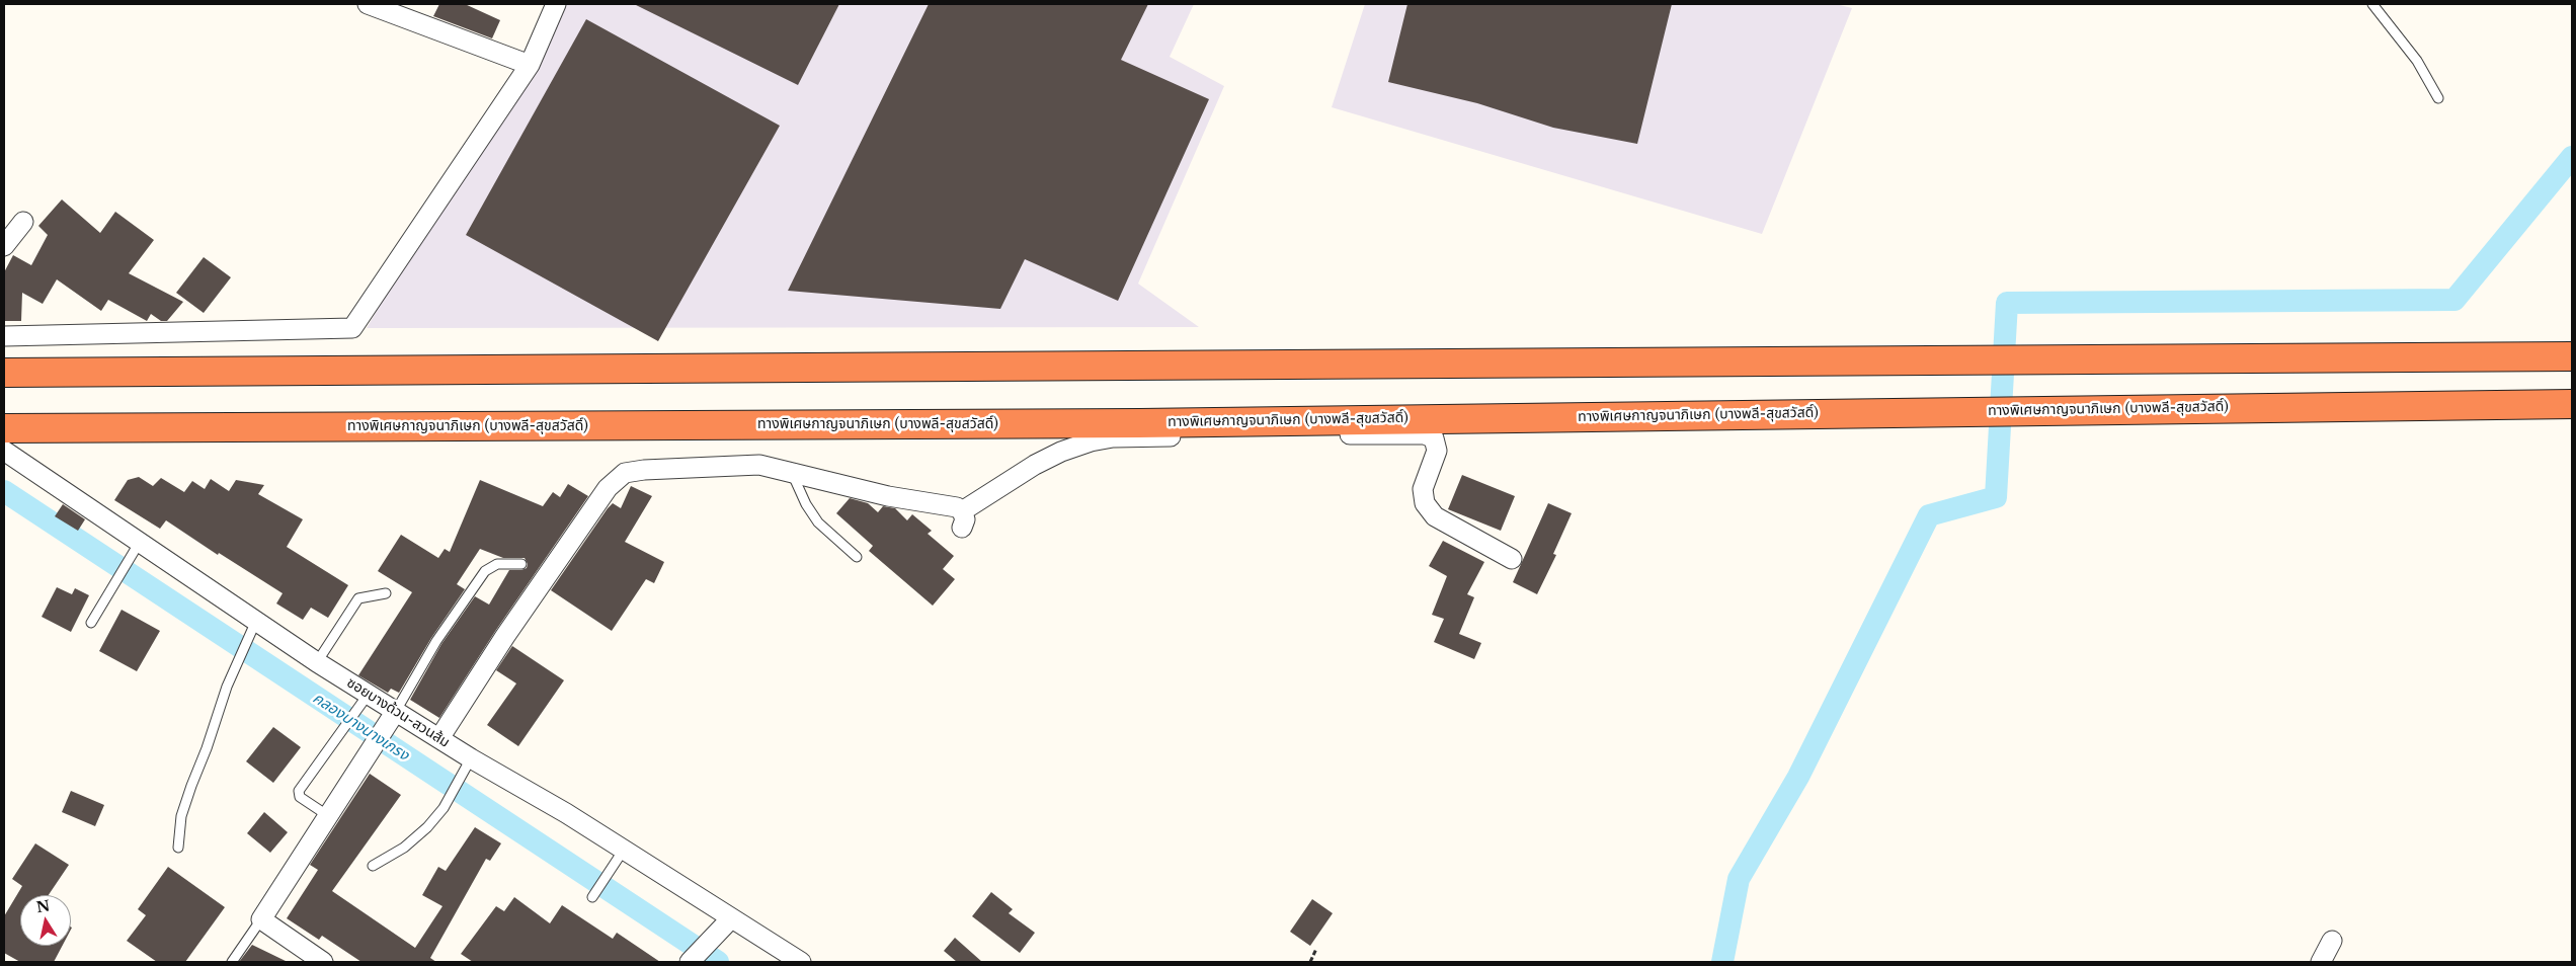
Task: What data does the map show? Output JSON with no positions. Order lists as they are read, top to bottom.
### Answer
{
  "streets": {
    "highway": ["ทางพิเศษกาญจนาภิเษก (บางพลี-สุขสวัสดิ์)"],
    "street": ["ซอยบางด้วน-สวนส้ม"]
  },
  "water": ["คลองบางนางเกรง"],
  "north": "top"
}
